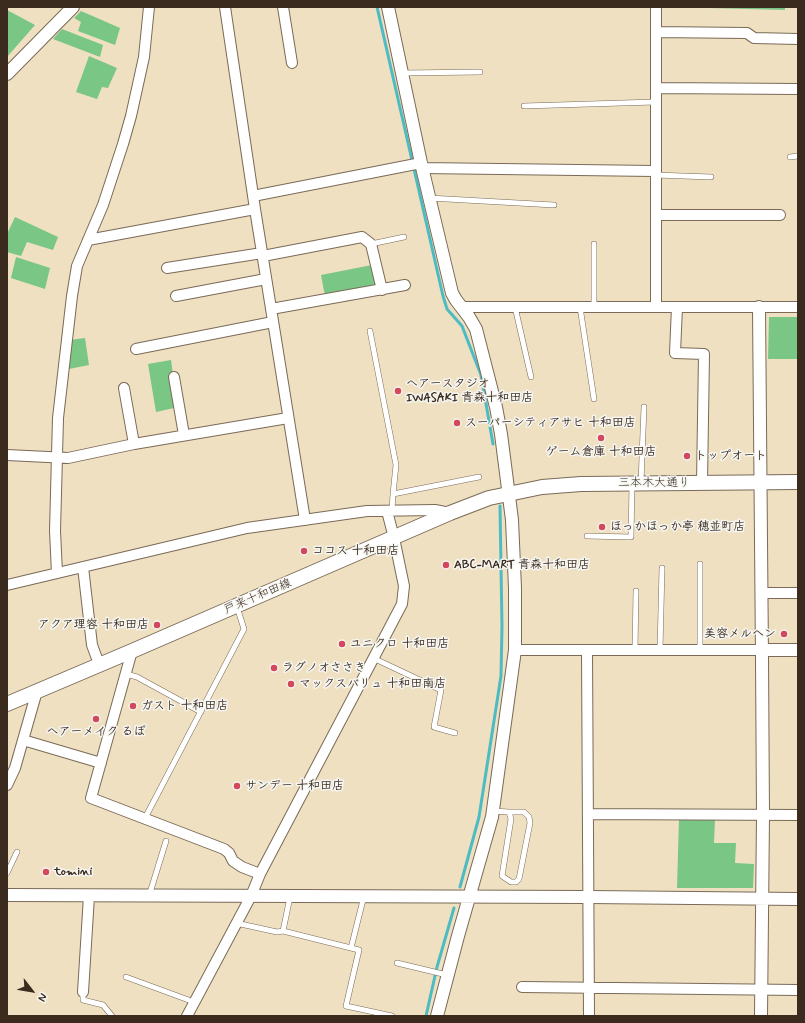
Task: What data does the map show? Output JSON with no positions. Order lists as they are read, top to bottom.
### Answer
{
  "streets": {
    "main road": ["三本木大通り", "戸来十和田線"]
  },
  "crossings": [
    ["三本木大通り", "戸来十和田線"]
  ],
  "places": [
    "ヘアースタジオ IWASAKI 青森十和田店",
    "スーパーシティアサヒ 十和田店",
    "ゲーム倉庫 十和田店",
    "トップオート",
    "ほっかほっか亭 穂並町店",
    "ココス 十和田店",
    "ABC-MART 青森十和田店",
    "アクア理容 十和田店",
    "美容メルヘン",
    "ユニクロ 十和田店",
    "ラグノオささき",
    "マックスバリュ 十和田南店",
    "ガスト 十和田店",
    "ヘアーメイク るぽ",
    "サンデー 十和田店",
    "tomini"
  ],
  "north": "bottom right"
}
